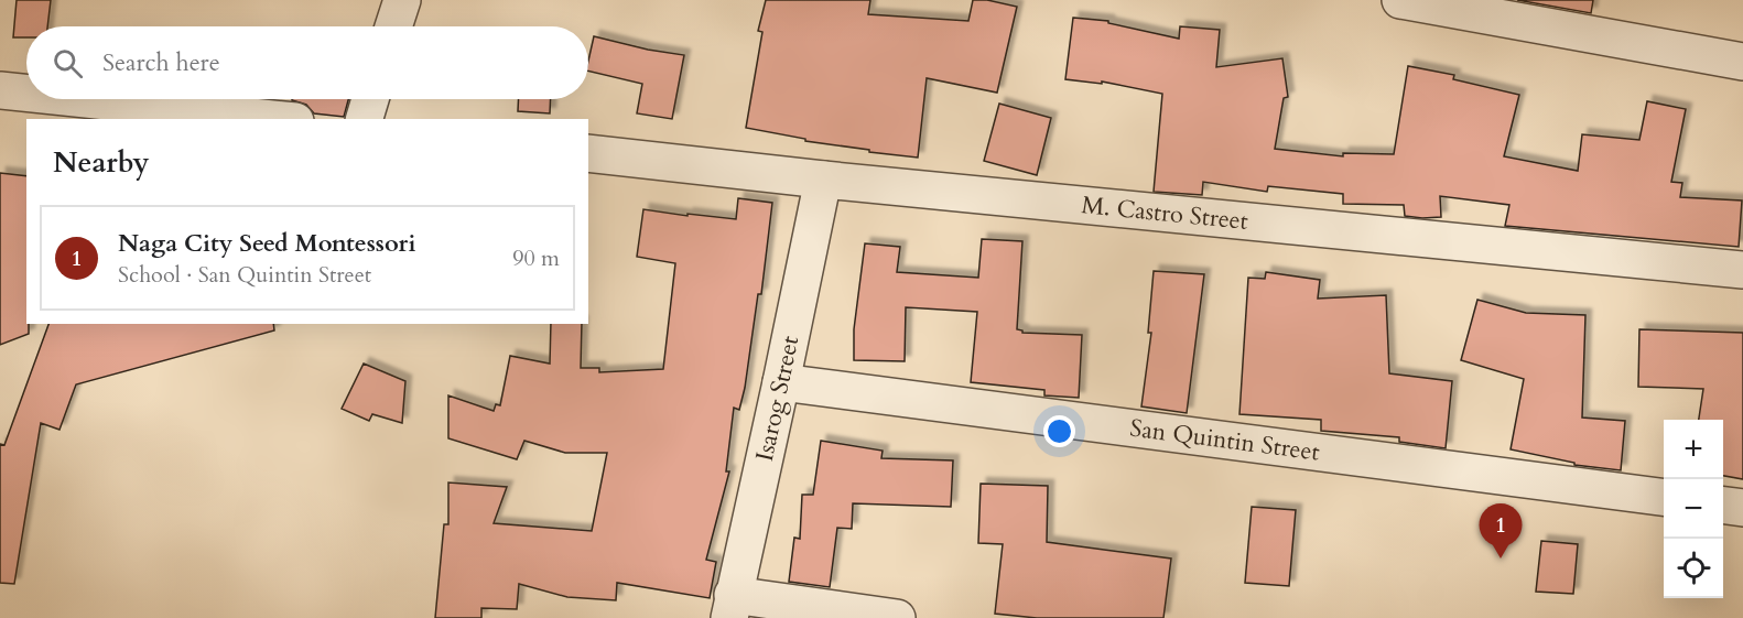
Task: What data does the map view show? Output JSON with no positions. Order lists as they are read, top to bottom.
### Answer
{
  "streets": {
    "street": ["M. Castro Street", "Isarog Street", "San Quintin Street"]
  },
  "crossings": [
    ["M. Castro Street", "Isarog Street"],
    ["Isarog Street", "San Quintin Street"]
  ],
  "page": {
    "search": "Search here",
    "heading": "Nearby",
    "list": [
      {
        "mark": "1",
        "name": "Naga City Seed Montessori",
        "note": "School · San Quintin Street",
        "value": "90 m"
      }
    ],
    "map_buttons": ["+", "−"],
    "pins": "1"
  }
}
